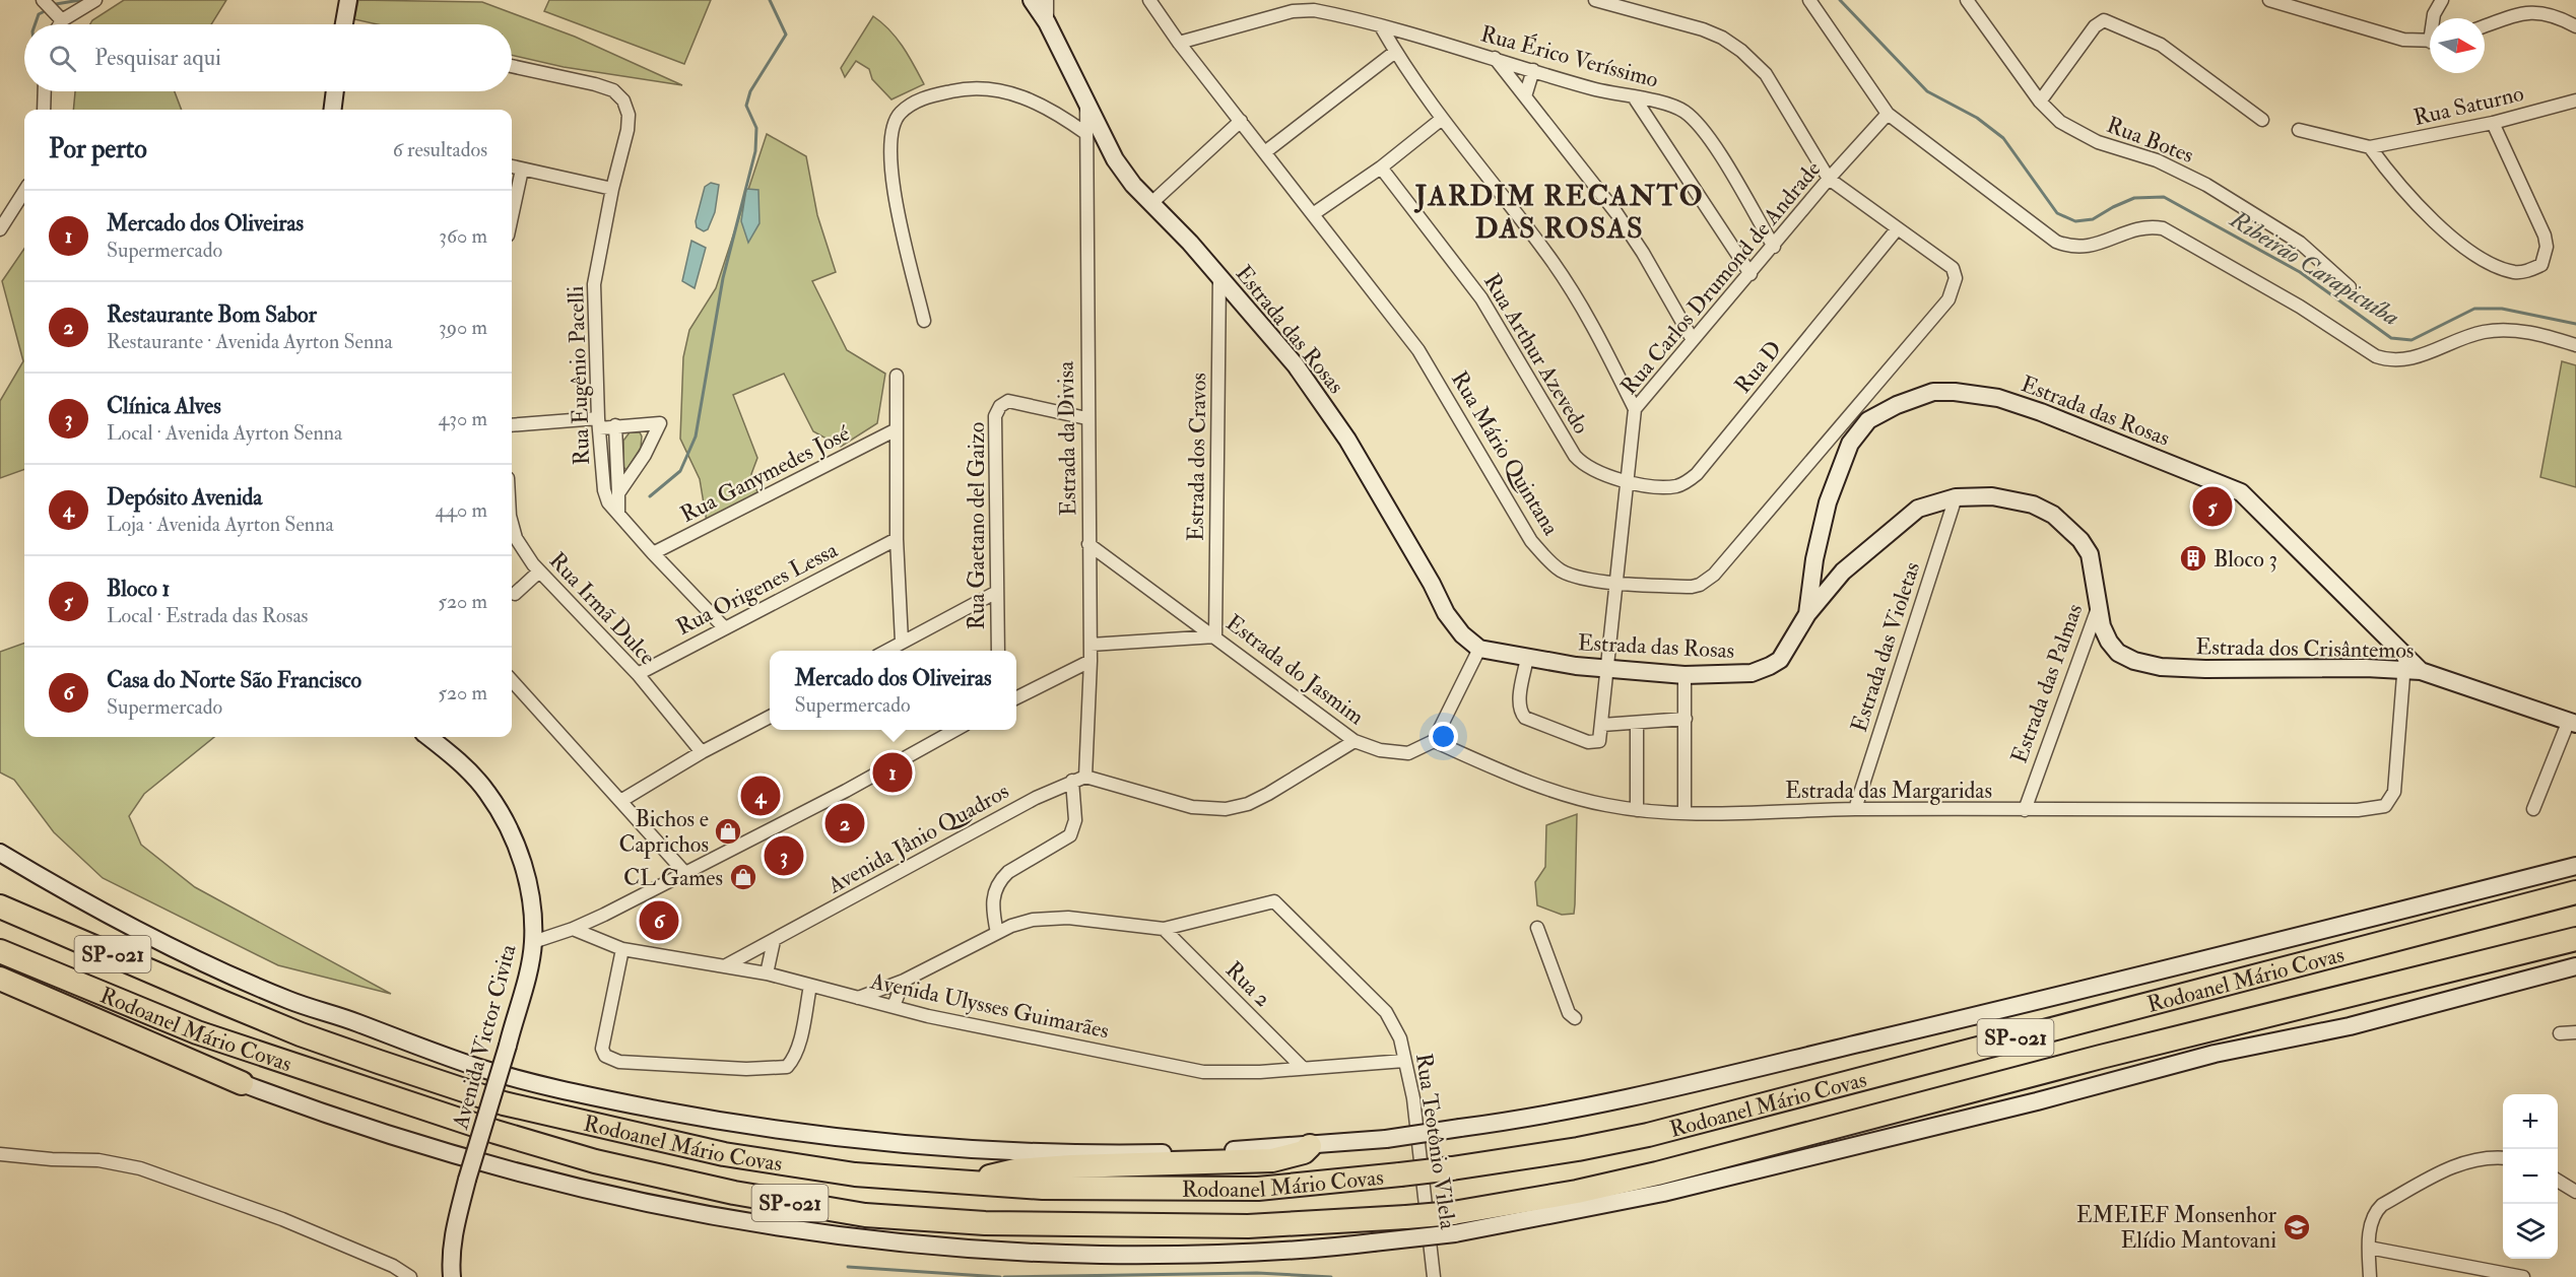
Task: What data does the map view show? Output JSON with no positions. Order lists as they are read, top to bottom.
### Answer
{
  "streets": {
    "highway": ["SP-021", "Rodoanel Mário Covas"],
    "main road": [
      "Estrada das Rosas",
      "Estrada dos Crisântemos",
      "Estrada das Palmas",
      "Avenida Victor Civita"
    ],
    "street": [
      "Rua Érico Veríssimo",
      "Rua Saturno",
      "Rua Botes",
      "Rua Carlos Drumond de Andrade",
      "Rua Arthur Azevedo",
      "Rua D",
      "Rua Eugênio Pacelli",
      "Estrada da Divisa",
      "Rua Mário Quintana",
      "Estrada dos Cravos",
      "Rua Ganymedes José",
      "Rua Gaetano del Gaizo",
      "Rua Origenes Lessa",
      "Rua Irmã Dulce",
      "Estrada das Violetas",
      "Estrada do Jasmim",
      "Estrada das Margaridas",
      "Avenida Jânio Quadros",
      "Rua 2",
      "Avenida Ulysses Guimarães",
      "Rua Teotônio Vilela"
    ]
  },
  "crossings": [
    ["Rua Érico Veríssimo", "Rua Carlos Drumond de Andrade"],
    ["Rua Érico Veríssimo", "Rua Mário Quintana"],
    ["Rua Carlos Drumond de Andrade", "Estrada das Rosas"],
    ["Rua Carlos Drumond de Andrade", "Rua Arthur Azevedo"],
    ["Rua Carlos Drumond de Andrade", "Rua D"],
    ["Rua Carlos Drumond de Andrade", "Rua Mário Quintana"],
    ["Estrada das Rosas", "Estrada da Divisa"],
    ["Estrada das Rosas", "Estrada dos Cravos"],
    ["Estrada das Rosas", "Estrada dos Crisântemos"],
    ["Estrada das Rosas", "Estrada das Palmas"],
    ["Estrada das Rosas", "Estrada das Margaridas"],
    ["Rua Arthur Azevedo", "Rua D"],
    ["Rua D", "Rua Mário Quintana"],
    ["Rua Eugênio Pacelli", "Rua Ganymedes José"],
    ["Rua Eugênio Pacelli", "Rua Origenes Lessa"],
    ["Estrada da Divisa", "Rua Gaetano del Gaizo"],
    ["Estrada da Divisa", "Estrada do Jasmim"],
    ["Estrada da Divisa", "Avenida Jânio Quadros"],
    ["Estrada dos Cravos", "Estrada do Jasmim"],
    ["Rua Origenes Lessa", "Rua Irmã Dulce"],
    ["Estrada das Violetas", "Estrada das Palmas"],
    ["Estrada das Violetas", "Estrada das Margaridas"],
    ["Estrada dos Crisântemos", "Estrada das Palmas"],
    ["Estrada dos Crisântemos", "Estrada das Margaridas"],
    ["Estrada do Jasmim", "Estrada das Margaridas"],
    ["Estrada das Palmas", "Estrada das Margaridas"],
    ["Avenida Jânio Quadros", "Avenida Ulysses Guimarães"],
    ["Rua 2", "Avenida Ulysses Guimarães"],
    ["Rua 2", "Rua Teotônio Vilela"],
    ["Avenida Ulysses Guimarães", "Rua Teotônio Vilela"]
  ],
  "districts": ["JARDIM RECANTO DAS ROSAS"],
  "water": ["Ribeirão Carapicuíba"],
  "places": {
    "building": ["Bloco 3"],
    "shop": ["Bichos e Caprichos", "CL Games"],
    "school or university": ["EMEIEF Monsenhor Elídio Mantovani"]
  },
  "north": "right",
  "page": {
    "search": "Pesquisar aqui",
    "heading": ["Por perto", "6 resultados"],
    "list": [
      {
        "mark": "1",
        "name": "Mercado dos Oliveiras",
        "note": "Supermercado",
        "value": "360 m"
      },
      {
        "mark": "2",
        "name": "Restaurante Bom Sabor",
        "note": "Restaurante · Avenida Ayrton Senna",
        "value": "390 m"
      },
      {
        "mark": "3",
        "name": "Clínica Alves",
        "note": "Local · Avenida Ayrton Senna",
        "value": "430 m"
      },
      {
        "mark": "4",
        "name": "Depósito Avenida",
        "note": "Loja · Avenida Ayrton Senna",
        "value": "440 m"
      },
      {
        "mark": "5",
        "name": "Bloco 1",
        "note": "Local · Estrada das Rosas",
        "value": "520 m"
      },
      {
        "mark": "6",
        "name": "Casa do Norte São Francisco",
        "note": "Supermercado",
        "value": "520 m"
      }
    ],
    "pins": [
      "5",
      "1",
      "4",
      "2",
      "3",
      "6"
    ],
    "popup": ["Mercado dos Oliveiras", "Supermercado"],
    "map_buttons": ["+", "−"]
  }
}
